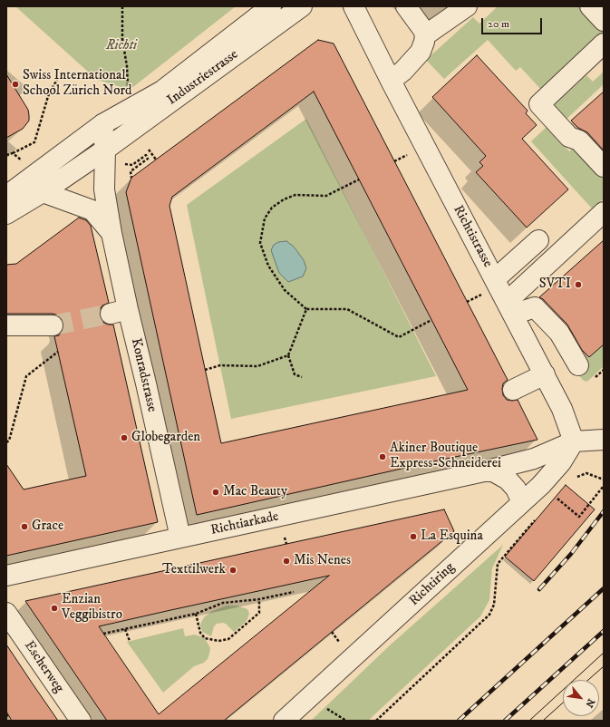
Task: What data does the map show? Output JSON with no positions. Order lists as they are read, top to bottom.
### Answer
{
  "streets": {
    "street": [
      "Industriestrasse",
      "Richtistrasse",
      "Konradstrasse",
      "Richtiarkade",
      "Richtiring",
      "Escherweg"
    ]
  },
  "crossings": [
    ["Industriestrasse", "Konradstrasse"],
    ["Richtistrasse", "Richtiarkade"],
    ["Richtistrasse", "Richtiring"],
    ["Konradstrasse", "Richtiarkade"],
    ["Richtiarkade", "Richtiring"]
  ],
  "parks": ["Richti"],
  "places": [
    "Swiss International School Zürich Nord",
    "SVTI",
    "Globegarden",
    "Akiner Boutique Express-Schneiderei",
    "Mac Beauty",
    "Grace",
    "La Esquina",
    "Mis Nenes",
    "Texttilwerk",
    "Enzian Veggibistro"
  ],
  "scale_bar": "20 m",
  "north": "bottom right"
}
